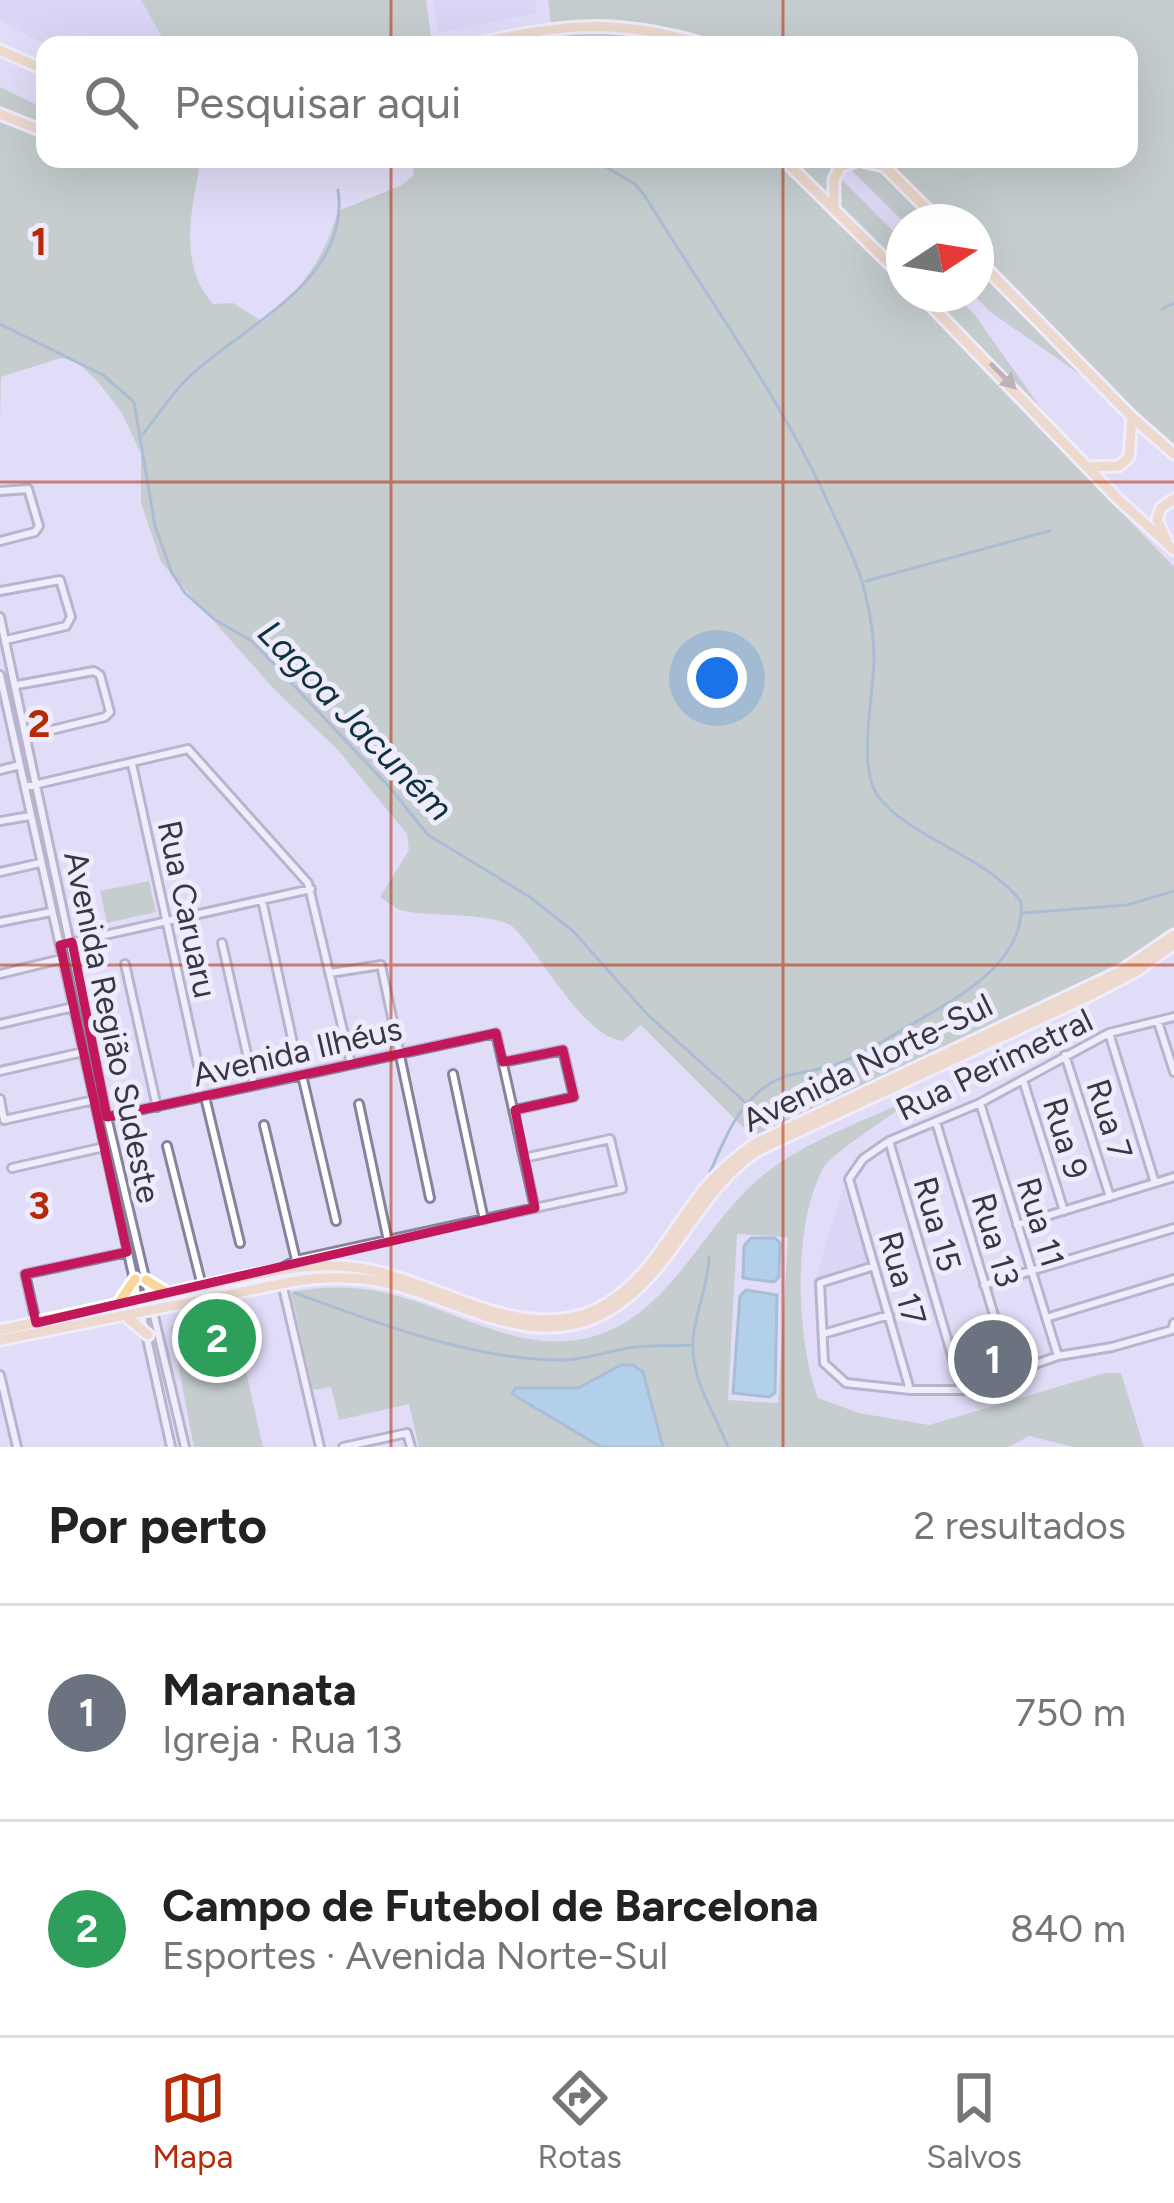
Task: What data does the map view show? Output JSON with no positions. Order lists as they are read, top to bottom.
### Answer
{
  "streets": {
    "main road": ["Avenida Norte-Sul"],
    "street": [
      "Rua Caruaru",
      "Avenida Região Sudeste",
      "Avenida Ilhéus",
      "Rua Perimetral",
      "Rua 7",
      "Rua 9",
      "Rua 11",
      "Rua 15",
      "Rua 13",
      "Rua 17"
    ]
  },
  "crossings": [
    ["Avenida Região Sudeste", "Avenida Ilhéus"],
    ["Avenida Região Sudeste", "Avenida Norte-Sul"],
    ["Rua Perimetral", "Rua 7"],
    ["Rua Perimetral", "Rua 9"],
    ["Rua Perimetral", "Rua 11"],
    ["Rua Perimetral", "Rua 15"],
    ["Rua Perimetral", "Rua 13"],
    ["Rua Perimetral", "Rua 17"]
  ],
  "water": ["Lagoa Jacuném"],
  "north": "right",
  "page": {
    "search": "Pesquisar aqui",
    "pins": ["2", "1"],
    "heading": ["Por perto", "2 resultados"],
    "list": [
      {
        "mark": "1",
        "name": "Maranata",
        "note": "Igreja · Rua 13",
        "value": "750 m"
      },
      {
        "mark": "2",
        "name": "Campo de Futebol de Barcelona",
        "note": "Esportes · Avenida Norte-Sul",
        "value": "840 m"
      }
    ],
    "nav": ["Mapa", "Rotas", "Salvos"]
  },
  "grid": {
    "rows": ["1", "2", "3"]
  }
}
